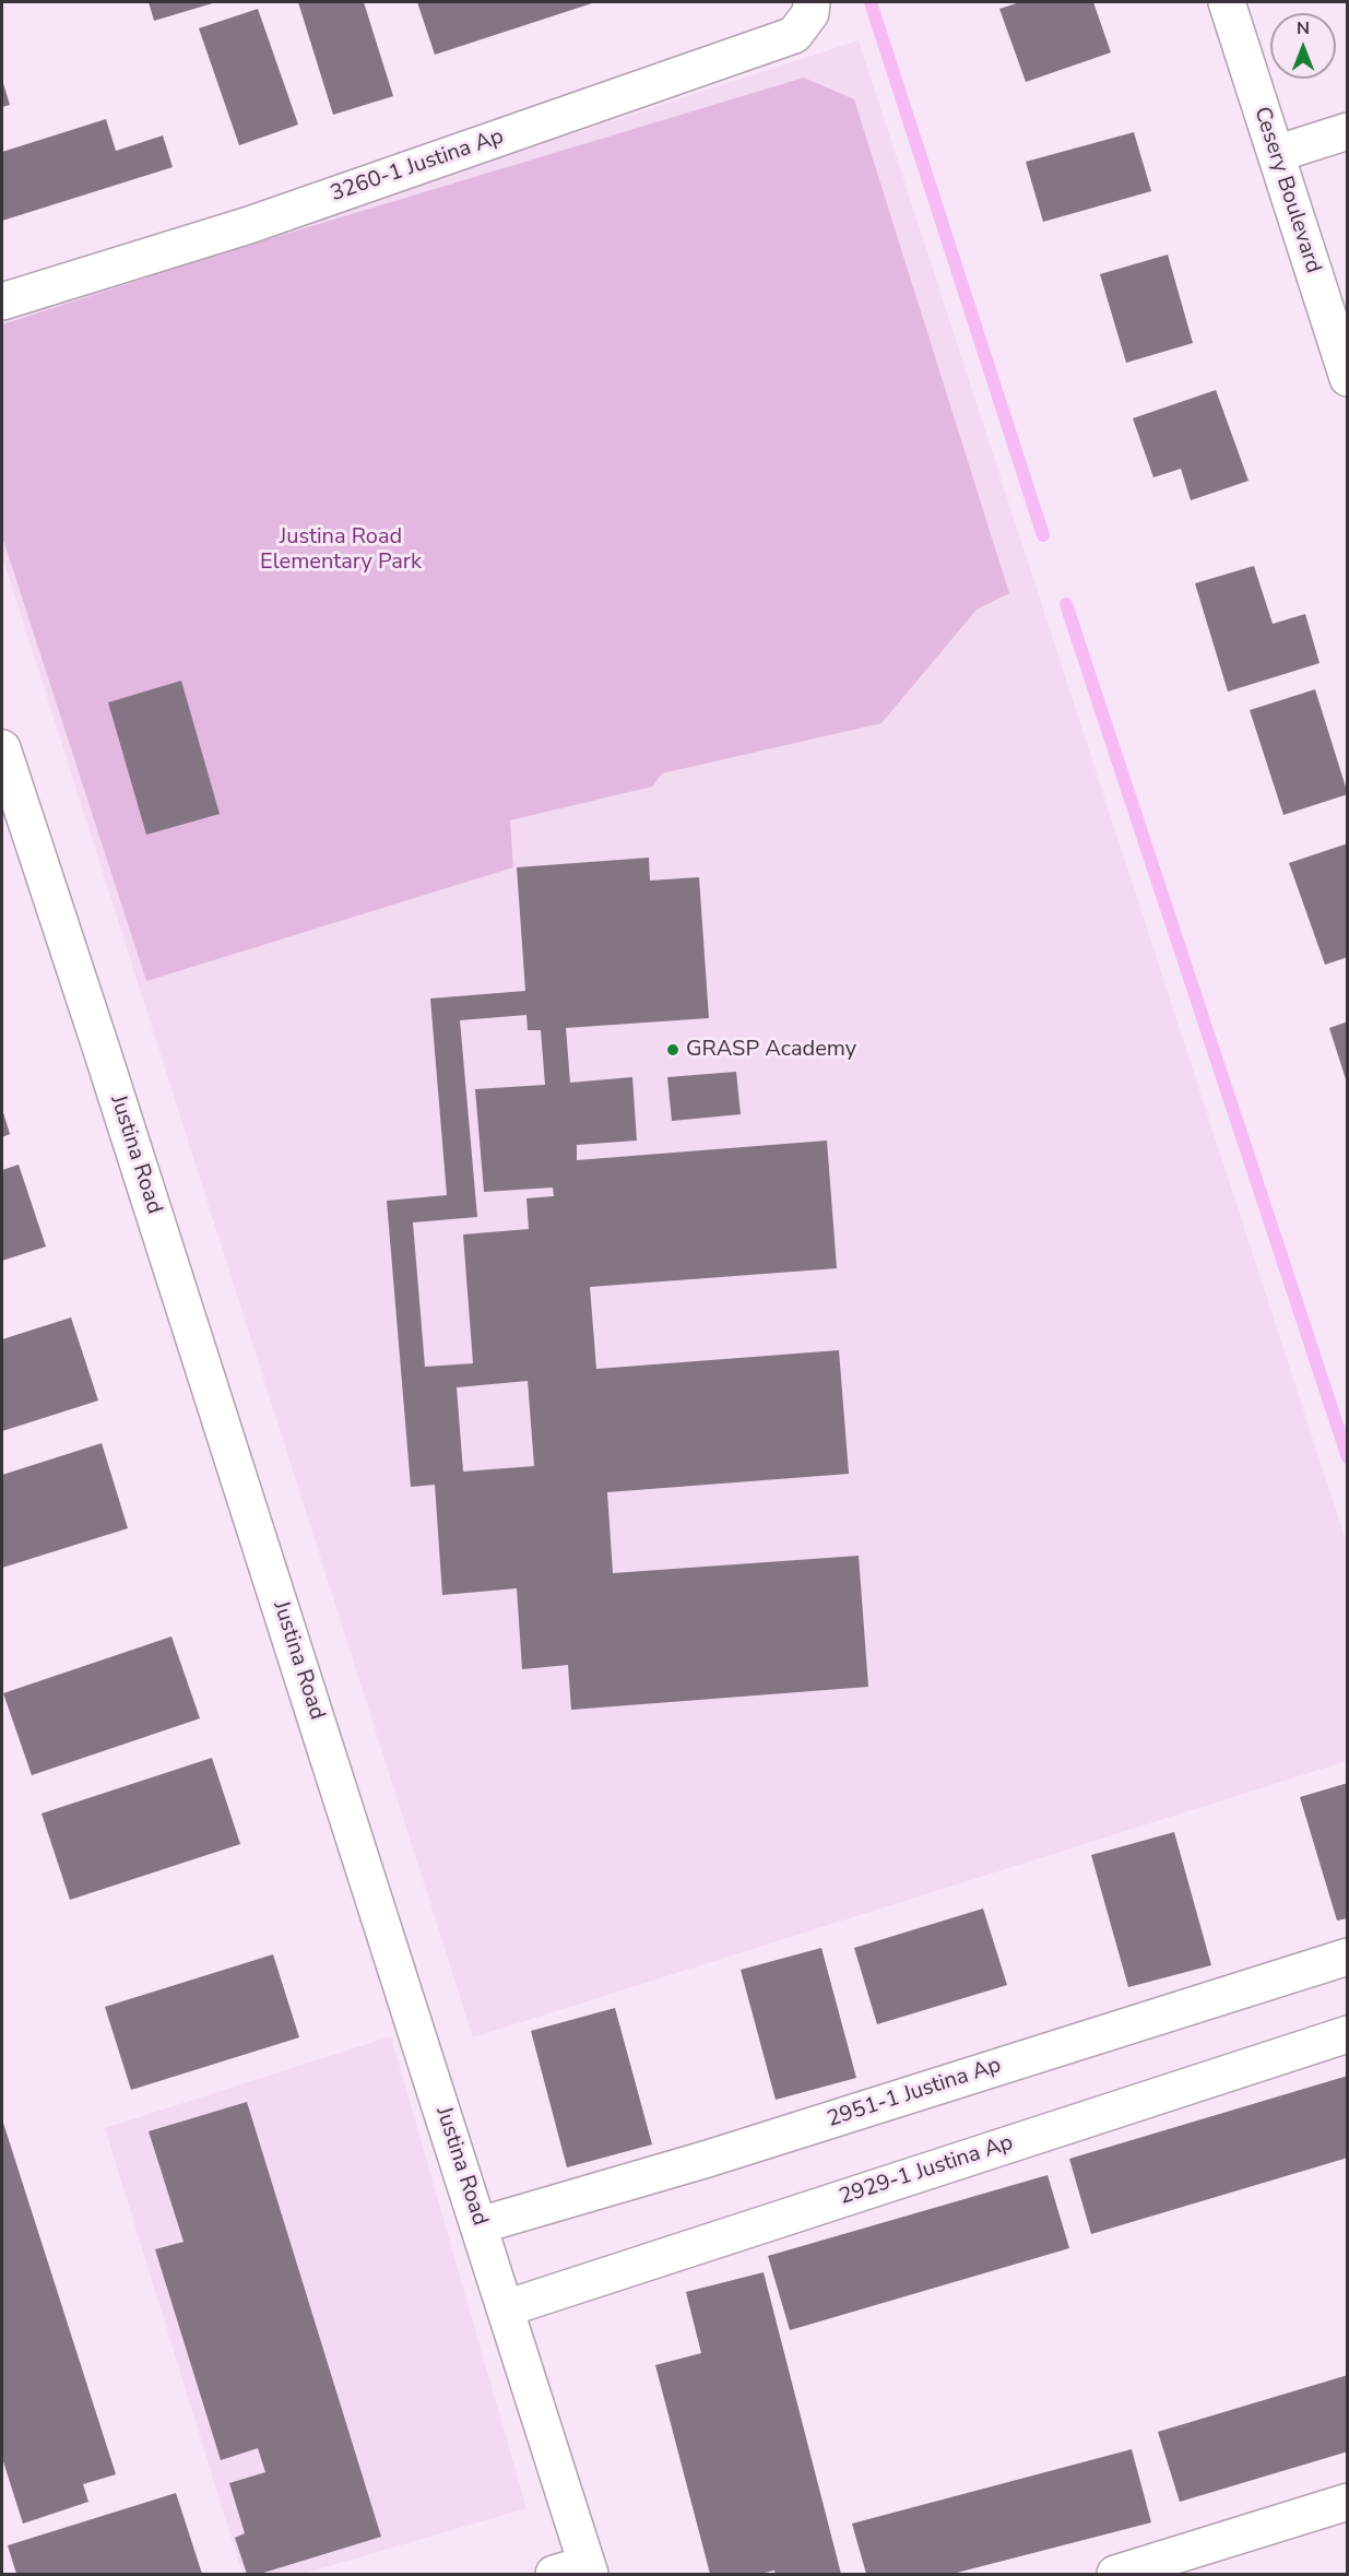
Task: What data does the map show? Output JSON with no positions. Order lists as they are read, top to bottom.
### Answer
{
  "streets": {
    "street": [
      "3260-1 Justina Ap",
      "Cesery Boulevard",
      "Justina Road",
      "2951-1 Justina Ap",
      "2929-1 Justina Ap"
    ]
  },
  "crossings": [
    ["Justina Road", "2951-1 Justina Ap"],
    ["Justina Road", "2929-1 Justina Ap"]
  ],
  "parks": ["Justina Road Elementary Park"],
  "places": ["GRASP Academy"],
  "north": "top"
}
